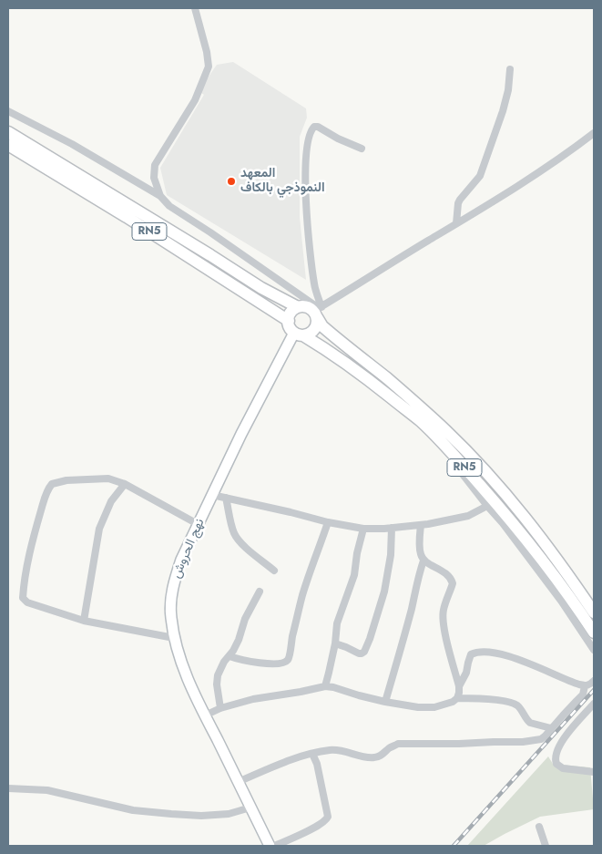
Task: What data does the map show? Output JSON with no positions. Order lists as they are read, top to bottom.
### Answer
{
  "streets": {
    "main road": ["RN5"],
    "street": ["نهج الحروش"]
  },
  "crossings": [
    ["RN5", "نهج الحروش"]
  ],
  "places": ["المعهد النموذجي بالكاف"]
}
